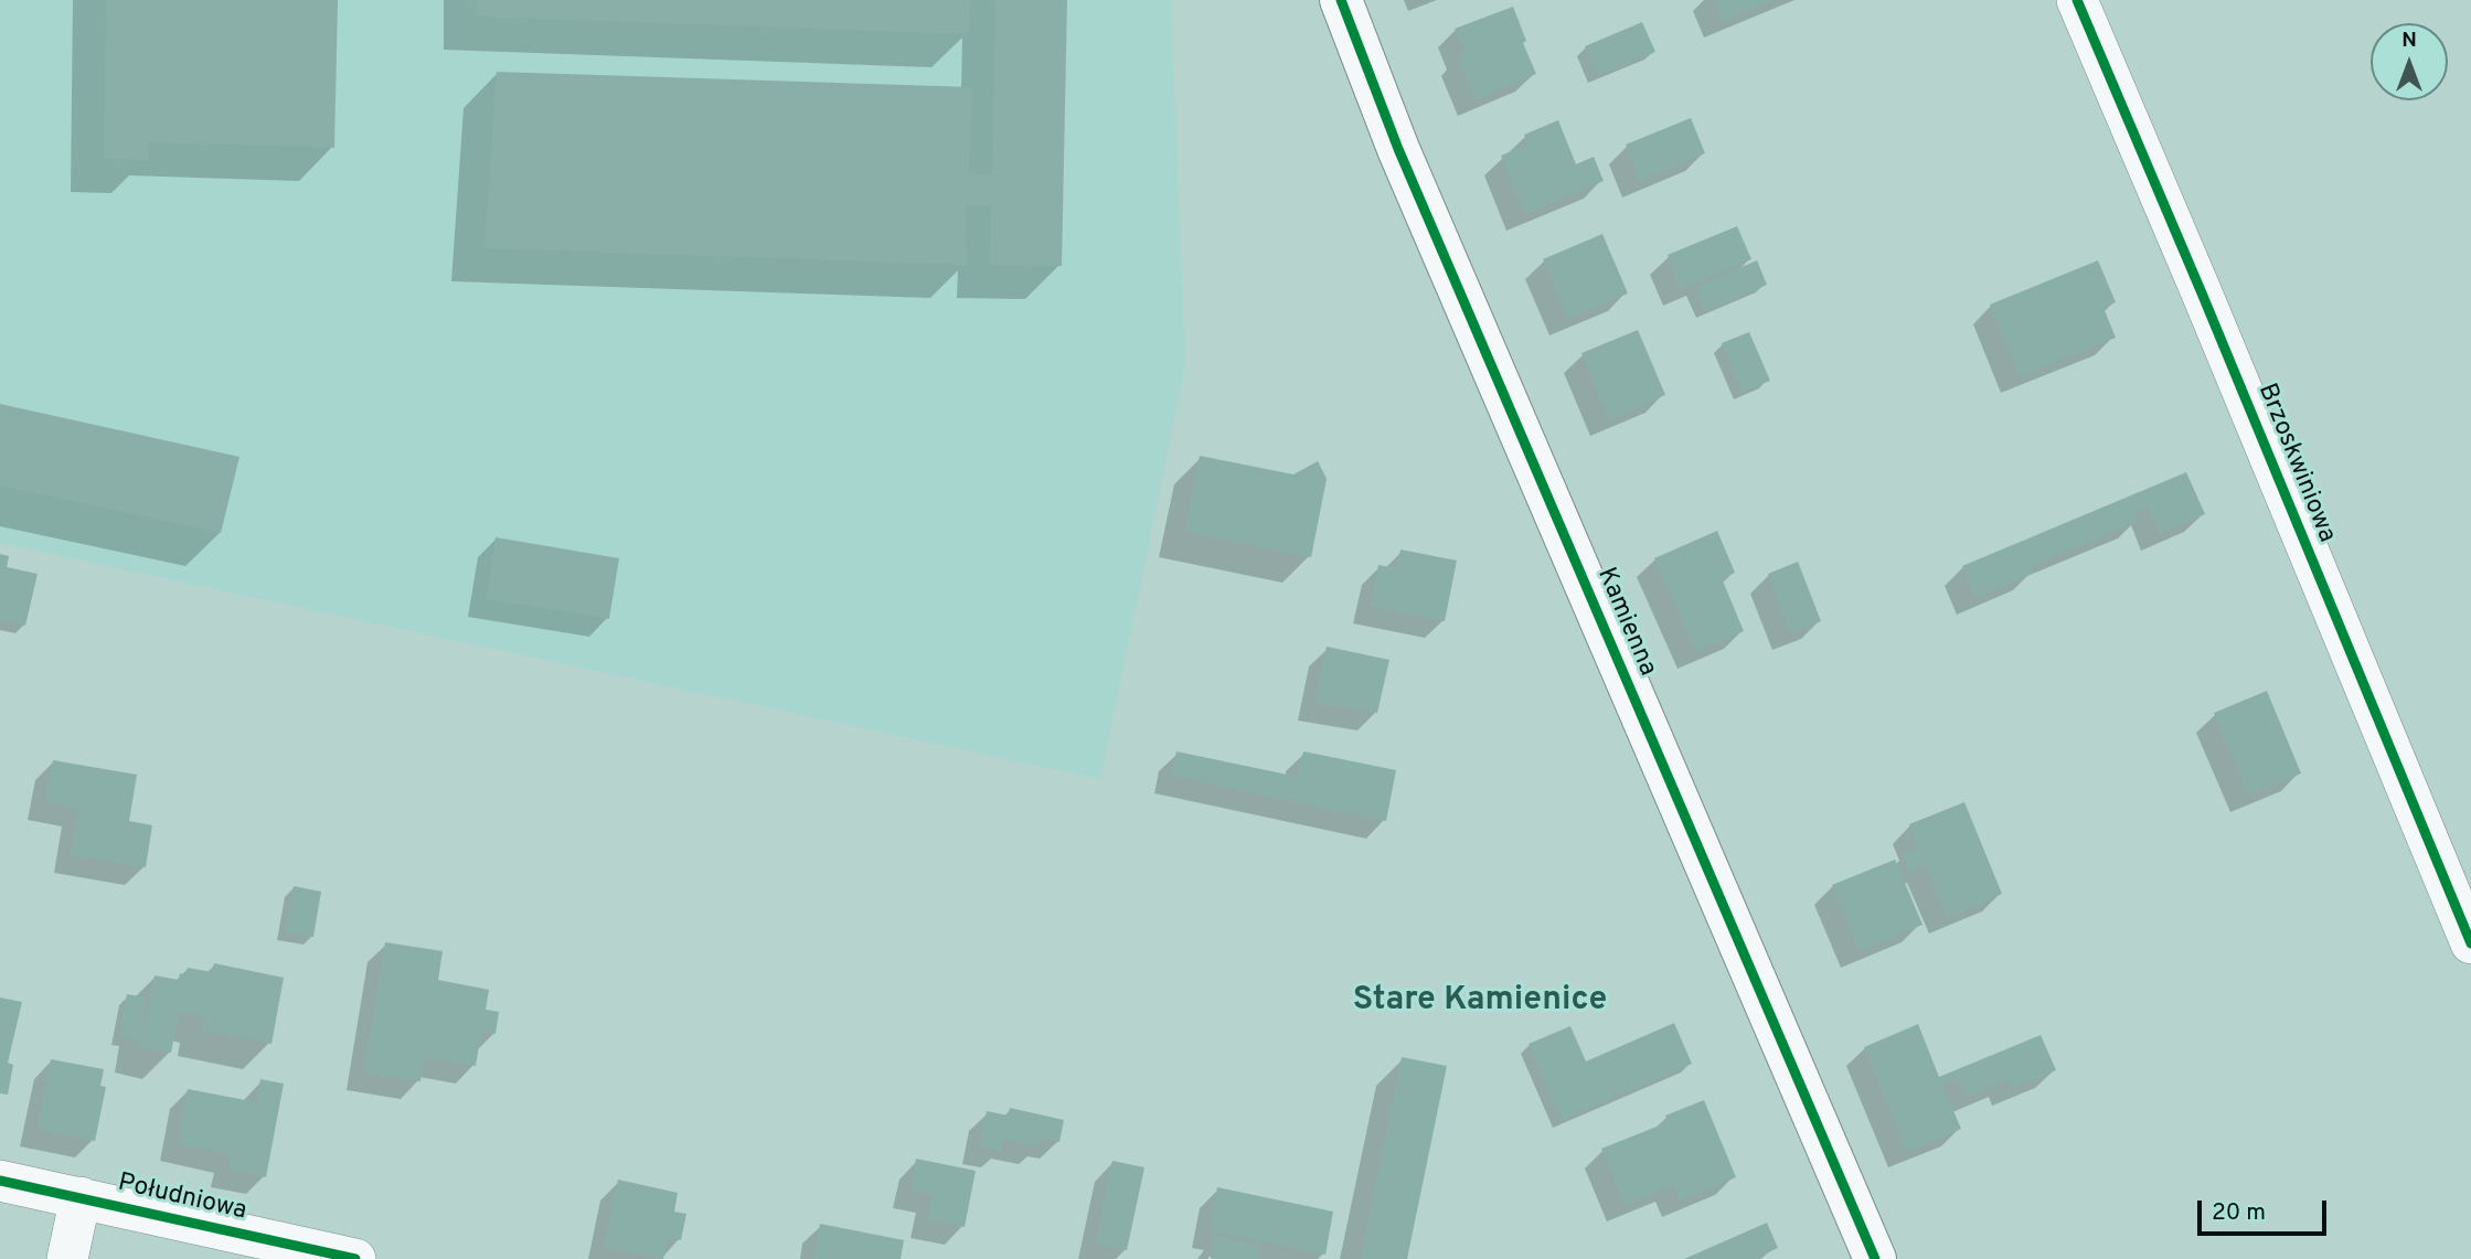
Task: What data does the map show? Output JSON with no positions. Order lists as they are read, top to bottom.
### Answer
{
  "streets": {
    "street": ["Brzoskwiniowa", "Kamienna", "Południowa"]
  },
  "districts": ["Stare Kamienice"],
  "scale_bar": "20 m",
  "north": "top"
}
